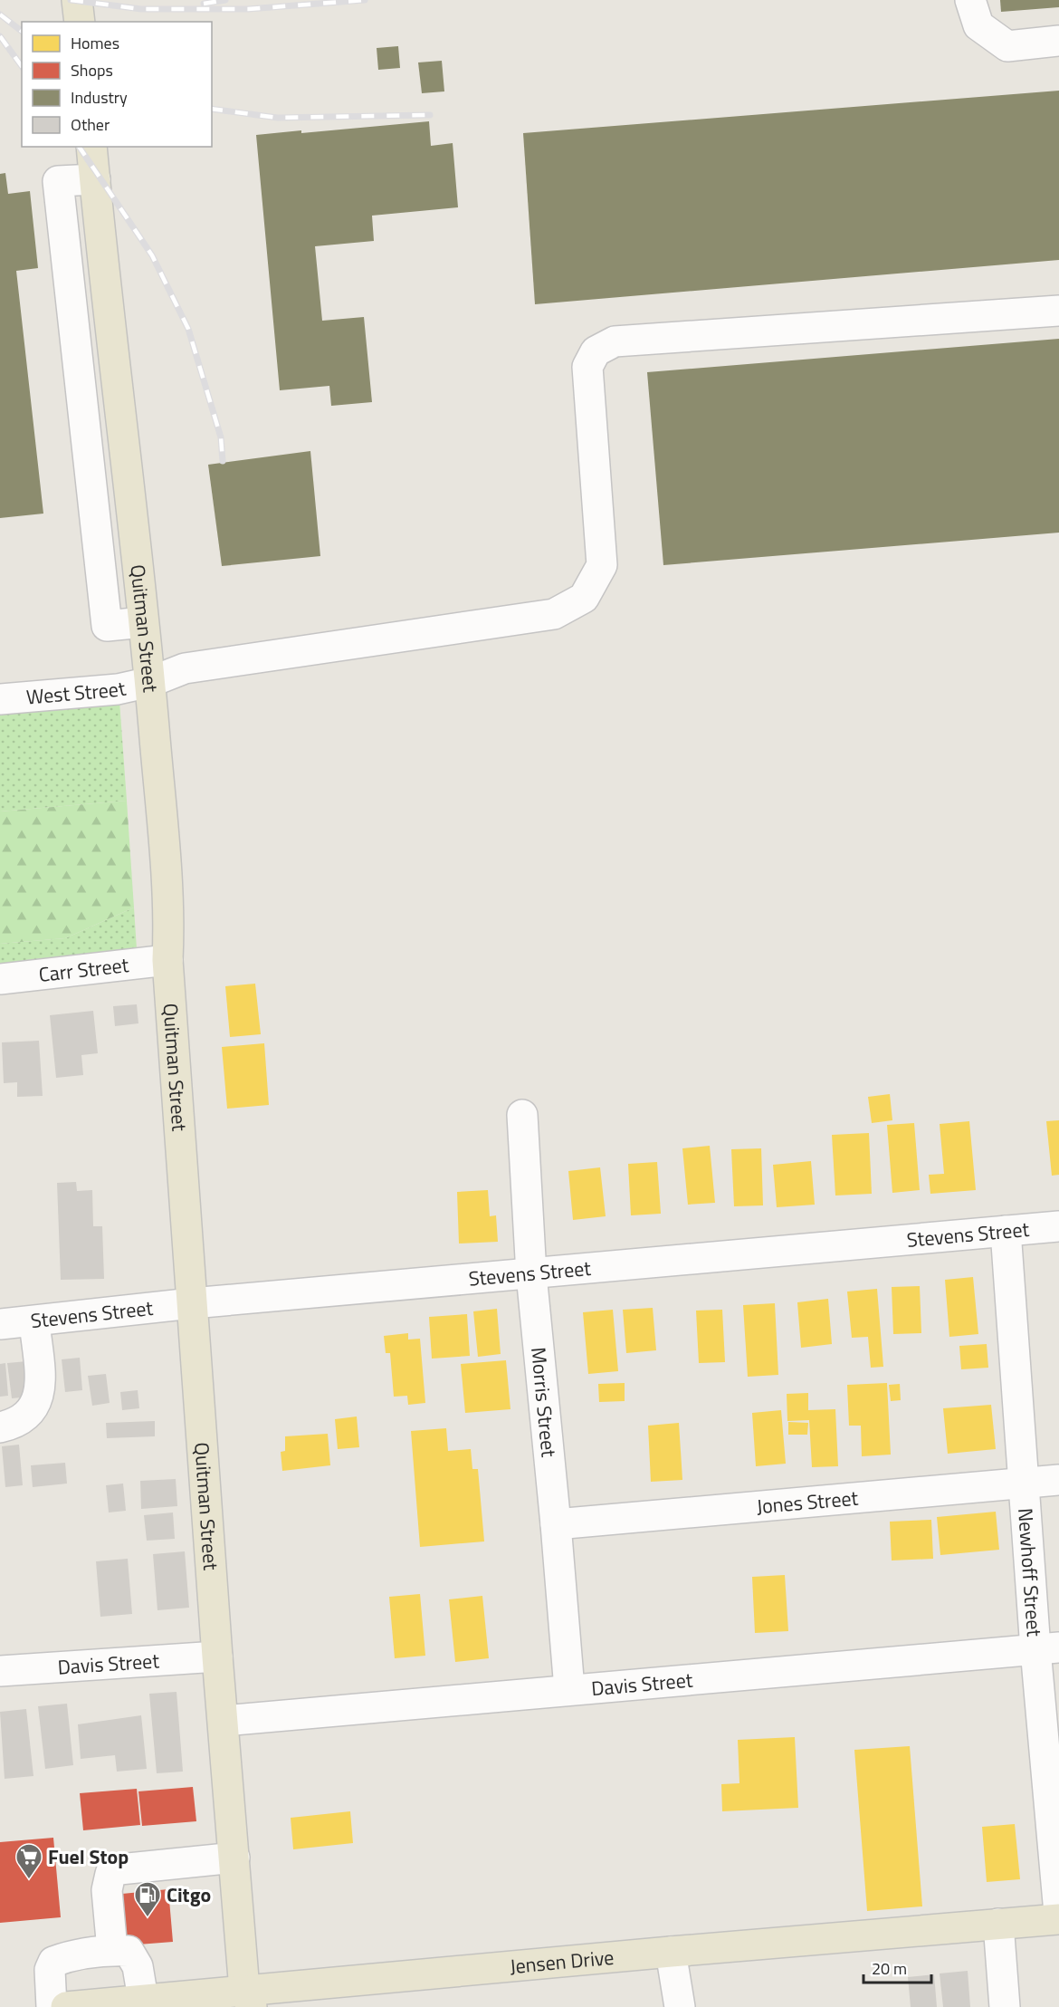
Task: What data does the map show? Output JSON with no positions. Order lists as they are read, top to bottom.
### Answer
{
  "streets": {
    "main road": ["Quitman Street", "Jensen Drive"],
    "street": [
      "West Street",
      "Carr Street",
      "Stevens Street",
      "Morris Street",
      "Jones Street",
      "Newhoff Street",
      "Davis Street"
    ]
  },
  "crossings": [
    ["Quitman Street", "West Street"],
    ["Quitman Street", "Carr Street"],
    ["Quitman Street", "Stevens Street"],
    ["Quitman Street", "Davis Street"],
    ["Quitman Street", "Jensen Drive"],
    ["Stevens Street", "Morris Street"],
    ["Stevens Street", "Newhoff Street"],
    ["Morris Street", "Jones Street"],
    ["Morris Street", "Davis Street"],
    ["Jones Street", "Newhoff Street"],
    ["Newhoff Street", "Davis Street"]
  ],
  "places": {
    "supermarket": ["Fuel Stop"],
    "fuel station": ["Citgo"]
  },
  "legend": [
    "Homes",
    "Shops",
    "Industry",
    "Other"
  ],
  "scale_bar": "20 m"
}
